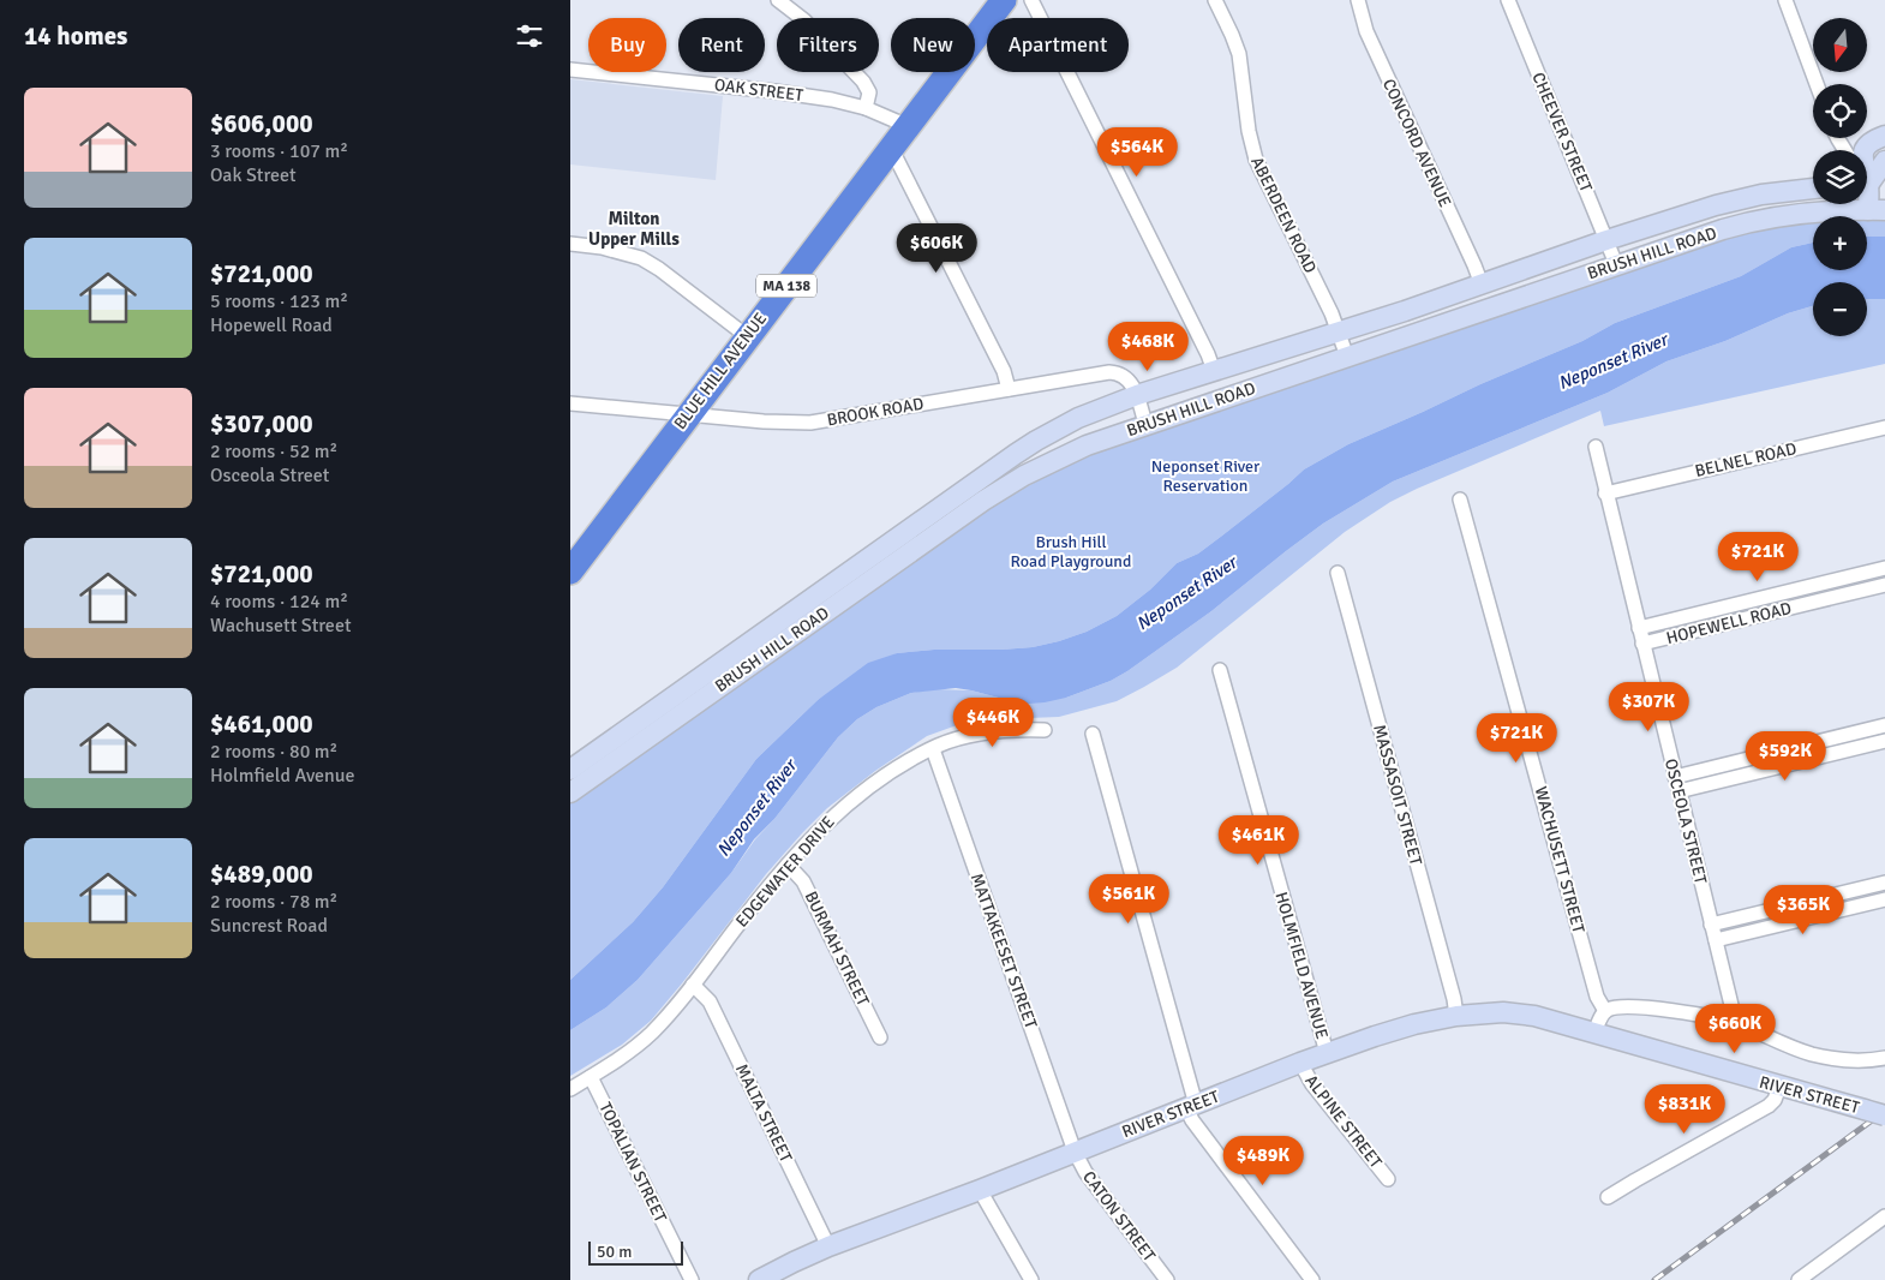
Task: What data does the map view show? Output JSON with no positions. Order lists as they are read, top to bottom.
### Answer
{
  "streets": {
    "highway": ["MA 138", "BLUE HILL AVENUE"],
    "main road": ["BRUSH HILL ROAD", "RIVER STREET"],
    "street": [
      "OAK STREET",
      "CHEEVER STREET",
      "CONCORD AVENUE",
      "ABERDEEN ROAD",
      "BROOK ROAD",
      "BELNEL ROAD",
      "HOPEWELL ROAD",
      "MASSASOIT STREET",
      "OSCEOLA STREET",
      "WACHUSETT STREET",
      "EDGEWATER DRIVE",
      "BURMAH STREET",
      "MATTAKEESET STREET",
      "HOLMFIELD AVENUE",
      "MALTA STREET",
      "ALPINE STREET",
      "TOPALIAN STREET",
      "CATON STREET"
    ]
  },
  "crossings": [
    ["OAK STREET", "BLUE HILL AVENUE"],
    ["CHEEVER STREET", "BRUSH HILL ROAD"],
    ["CONCORD AVENUE", "BRUSH HILL ROAD"],
    ["ABERDEEN ROAD", "BRUSH HILL ROAD"],
    ["BRUSH HILL ROAD", "BROOK ROAD"],
    ["BLUE HILL AVENUE", "BROOK ROAD"],
    ["BELNEL ROAD", "OSCEOLA STREET"],
    ["HOPEWELL ROAD", "OSCEOLA STREET"],
    ["MASSASOIT STREET", "RIVER STREET"],
    ["EDGEWATER DRIVE", "BURMAH STREET"],
    ["EDGEWATER DRIVE", "MATTAKEESET STREET"],
    ["EDGEWATER DRIVE", "MALTA STREET"],
    ["EDGEWATER DRIVE", "TOPALIAN STREET"],
    ["MATTAKEESET STREET", "RIVER STREET"],
    ["MATTAKEESET STREET", "CATON STREET"],
    ["HOLMFIELD AVENUE", "RIVER STREET"],
    ["RIVER STREET", "MALTA STREET"],
    ["RIVER STREET", "ALPINE STREET"],
    ["RIVER STREET", "CATON STREET"]
  ],
  "districts": ["Milton Upper Mills"],
  "water": ["Neponset River"],
  "parks": ["Neponset River Reservation", "Brush Hill Road Playground"],
  "scale_bar": "50 m",
  "north": "bottom",
  "page": {
    "heading": "14 homes",
    "map_buttons": ["+", "−"],
    "chip": [
      "Buy",
      "Rent",
      "Filters",
      "New",
      "Apartment"
    ],
    "list": [
      {
        "name": "$606,000",
        "note": "3 rooms · 107 m² · Oak Street"
      },
      {
        "name": "$721,000",
        "note": "5 rooms · 123 m² · Hopewell Road"
      },
      {
        "name": "$307,000",
        "note": "2 rooms · 52 m² · Osceola Street"
      },
      {
        "name": "$721,000",
        "note": "4 rooms · 124 m² · Wachusett Street"
      },
      {
        "name": "$461,000",
        "note": "2 rooms · 80 m² · Holmfield Avenue"
      },
      {
        "name": "$489,000",
        "note": "2 rooms · 78 m² · Suncrest Road"
      }
    ],
    "price": [
      "$564K",
      "$606K",
      "$468K",
      "$721K",
      "$307K",
      "$446K",
      "$721K",
      "$592K",
      "$461K",
      "$561K",
      "$365K",
      "$660K",
      "$831K",
      "$489K"
    ],
    "scale": "50 m"
  }
}
